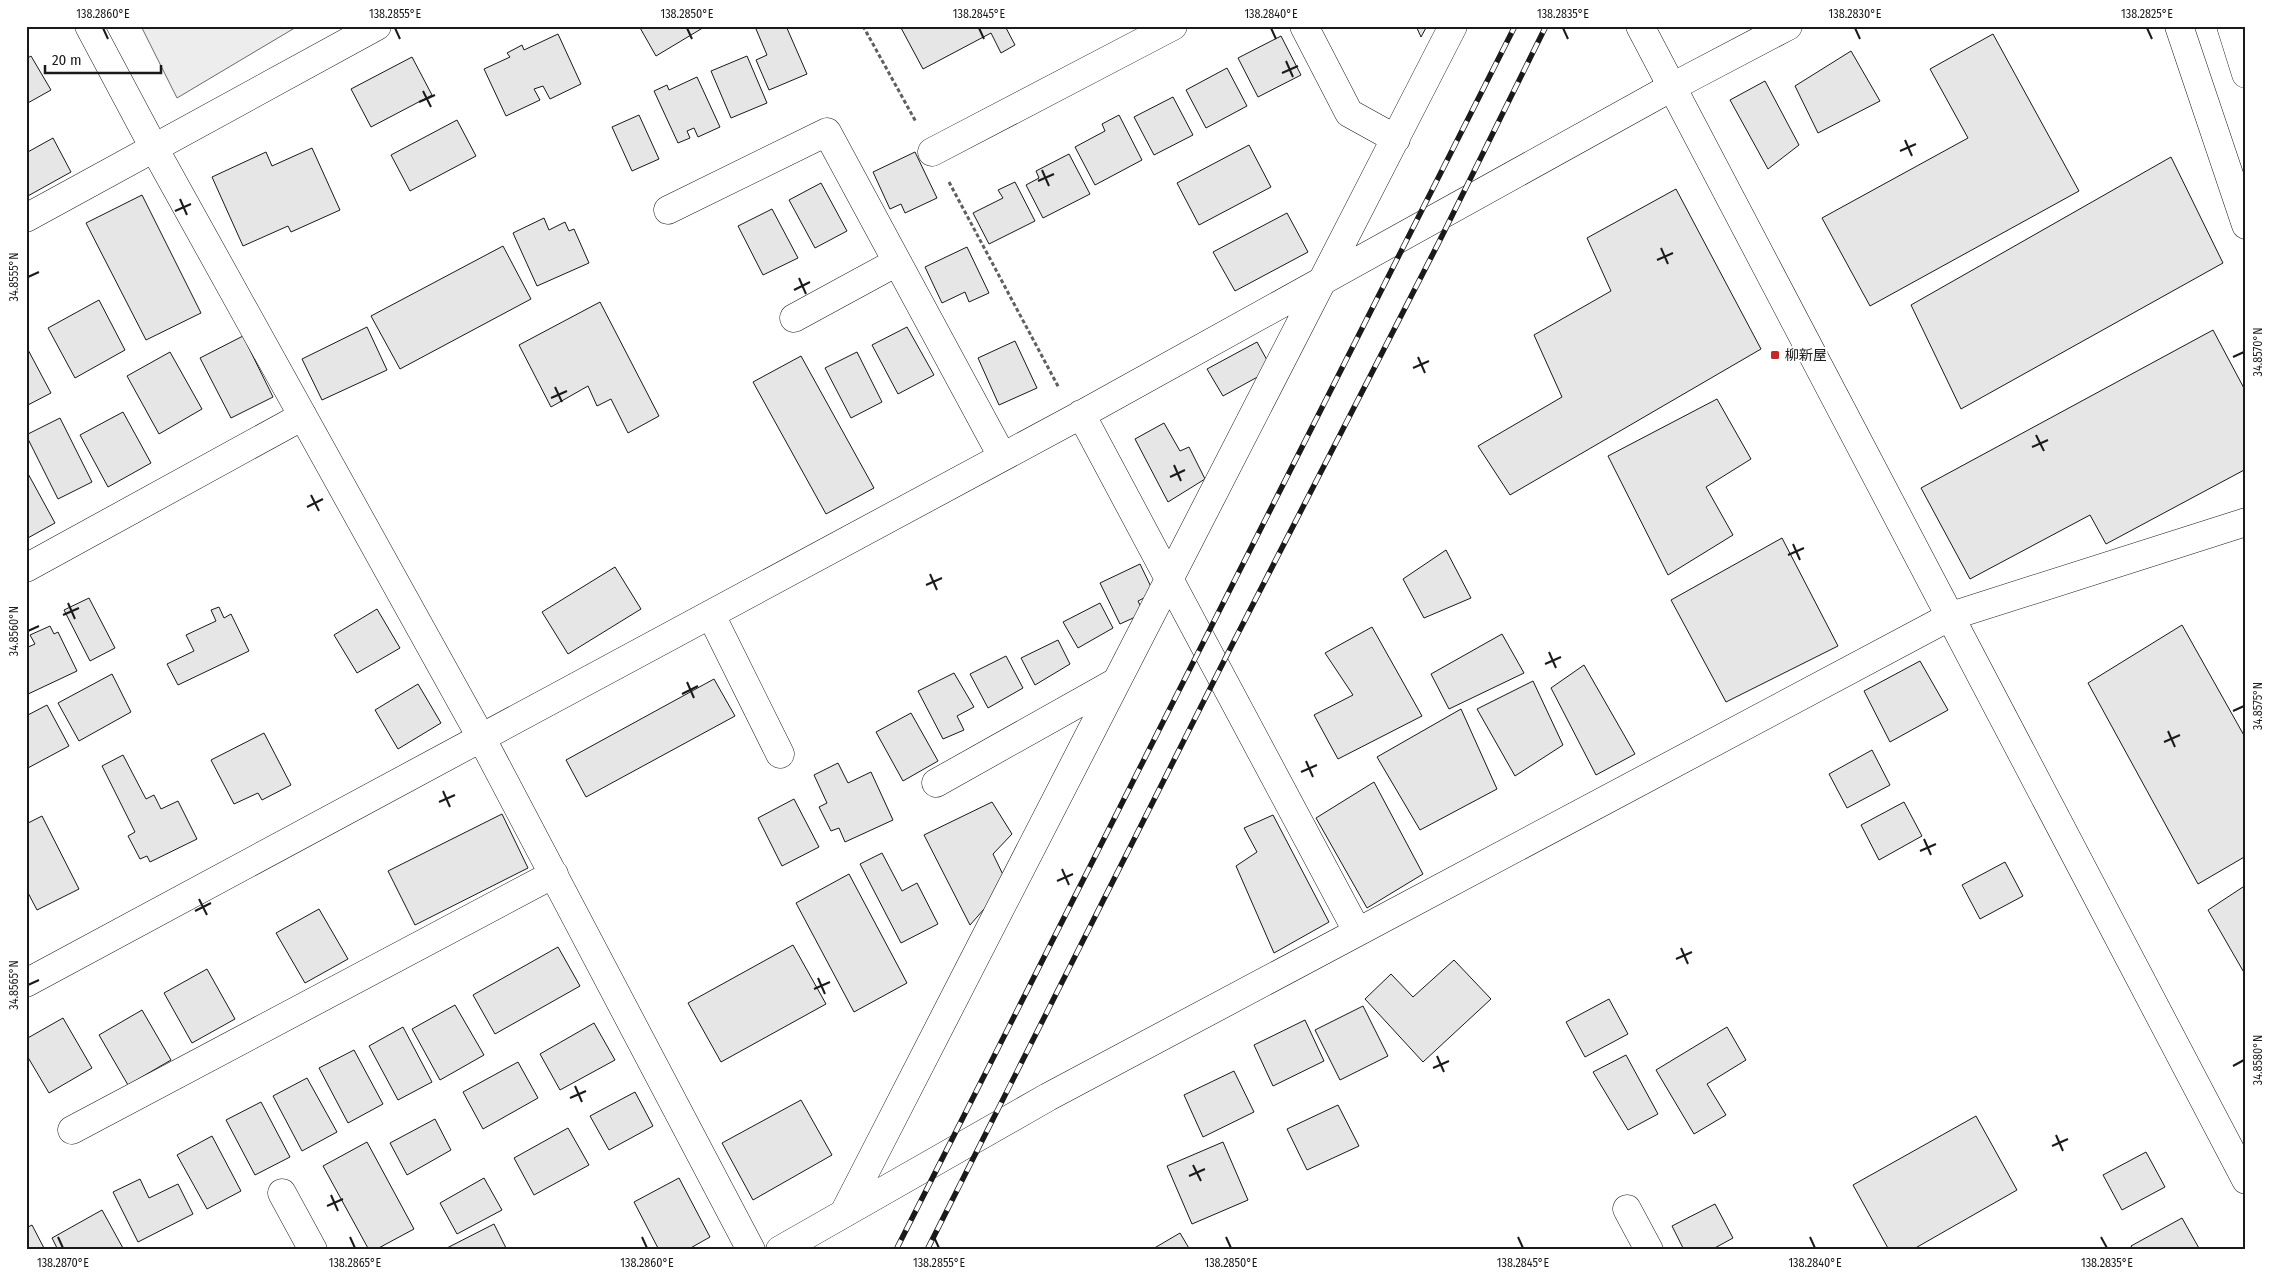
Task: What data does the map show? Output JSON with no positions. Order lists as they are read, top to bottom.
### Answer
{
  "places": {
    "transit": ["柳新屋"]
  },
  "scale_bar": "20 m",
  "coordinates": [
    "138.2860°E",
    "138.2855°E",
    "138.2850°E",
    "138.2845°E",
    "138.2840°E",
    "138.2835°E",
    "138.2830°E",
    "138.2825°E",
    "34.8555°N",
    "34.8570°N",
    "34.8560°N",
    "34.8575°N",
    "34.8565°N",
    "34.8580°N",
    "138.2870°E",
    "138.2865°E"
  ]
}
